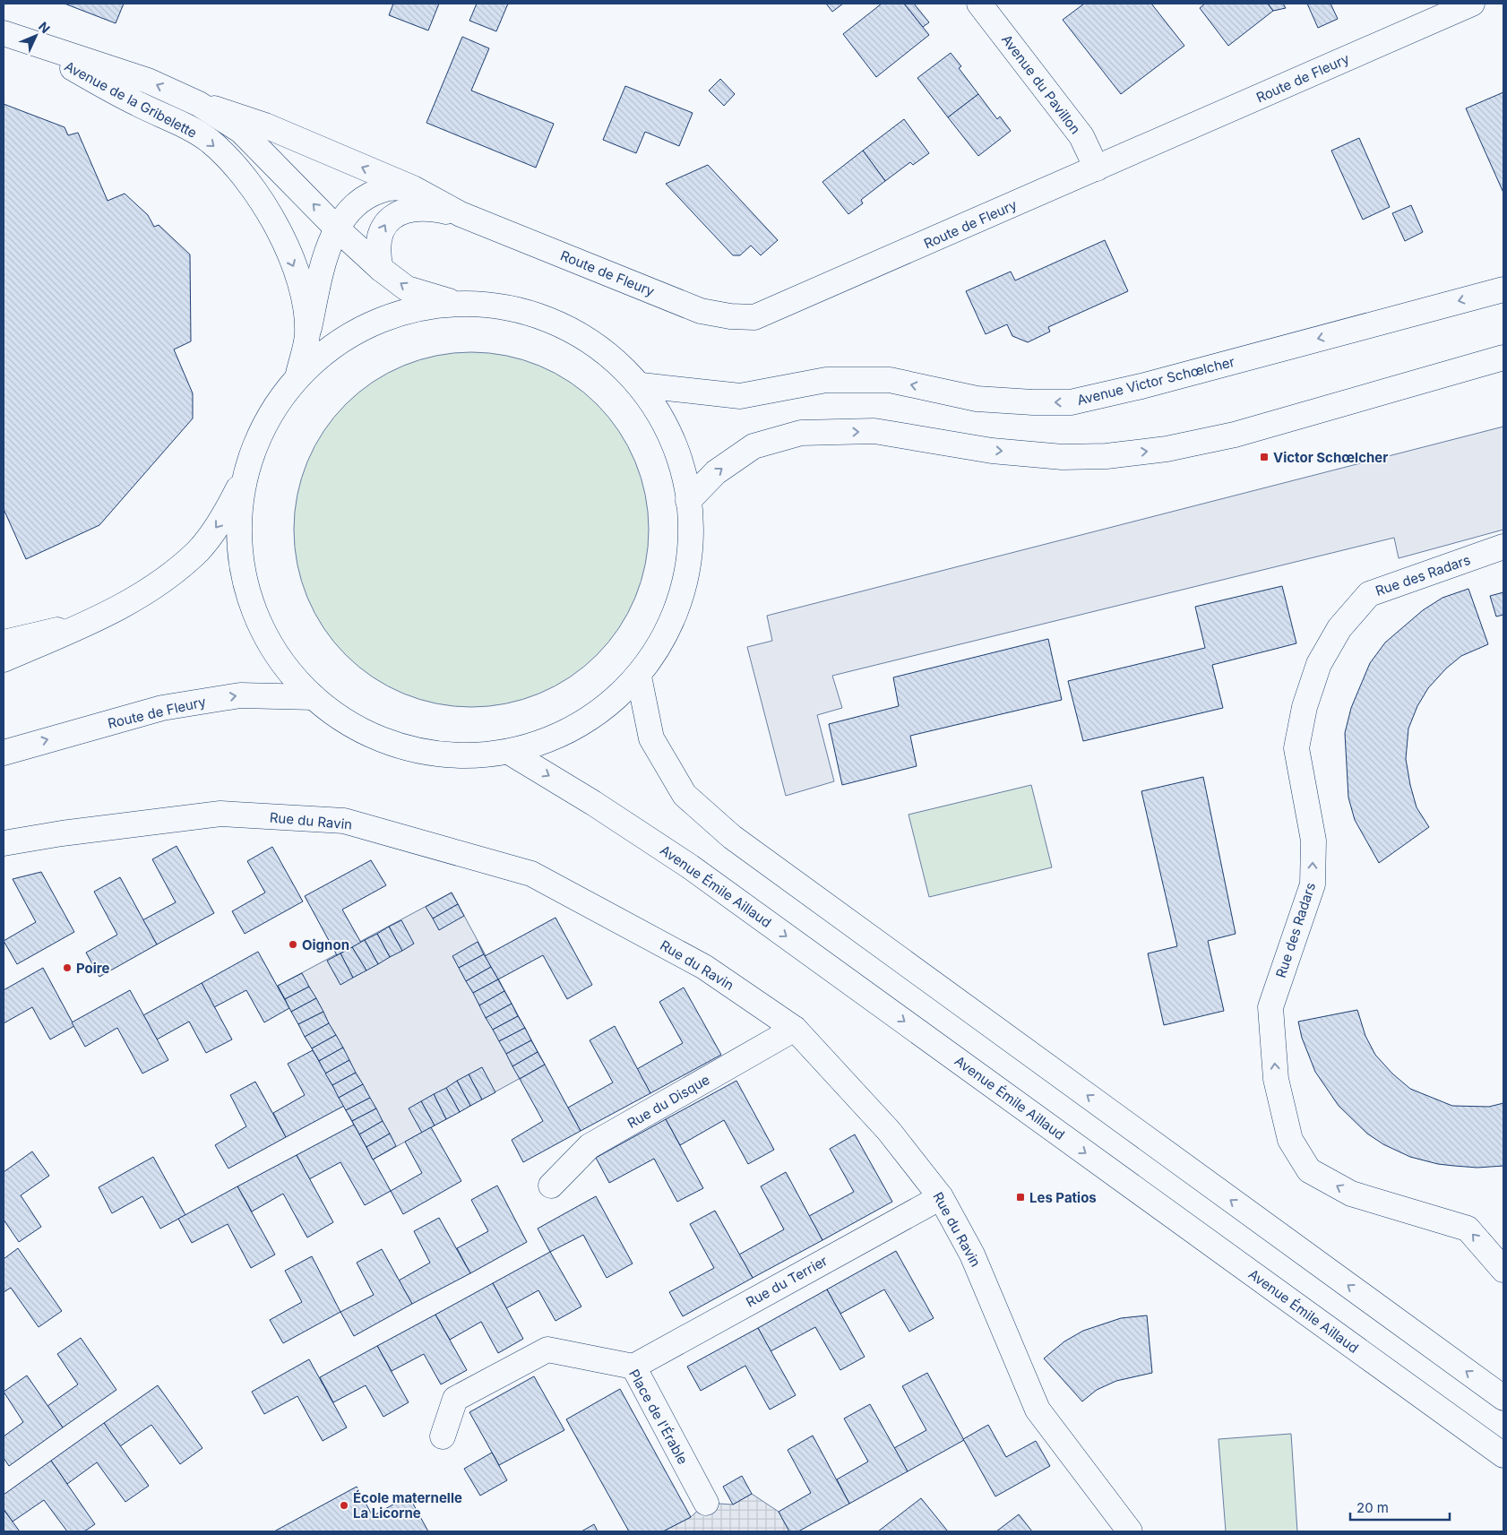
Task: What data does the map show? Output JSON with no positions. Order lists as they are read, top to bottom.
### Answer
{
  "streets": {
    "main road": [
      "Route de Fleury",
      "Avenue du Pavillon",
      "Avenue de la Gribelette",
      "Avenue Victor Schœlcher",
      "Rue des Radars",
      "Rue du Ravin",
      "Avenue Émile Aillaud",
      "Rue du Disque",
      "Rue du Terrier",
      "Place de l'Érable"
    ]
  },
  "crossings": [
    ["Route de Fleury", "Avenue du Pavillon"],
    ["Route de Fleury", "Avenue de la Gribelette"],
    ["Rue du Ravin", "Rue du Disque"],
    ["Rue du Ravin", "Rue du Terrier"],
    ["Rue du Terrier", "Place de l'Érable"]
  ],
  "places": {
    "transit": ["Victor Schœlcher", "Les Patios"],
    "other": ["Oignon", "Poire", "École maternelle La Licorne"]
  },
  "scale_bar": "20 m",
  "north": "top right"
}
